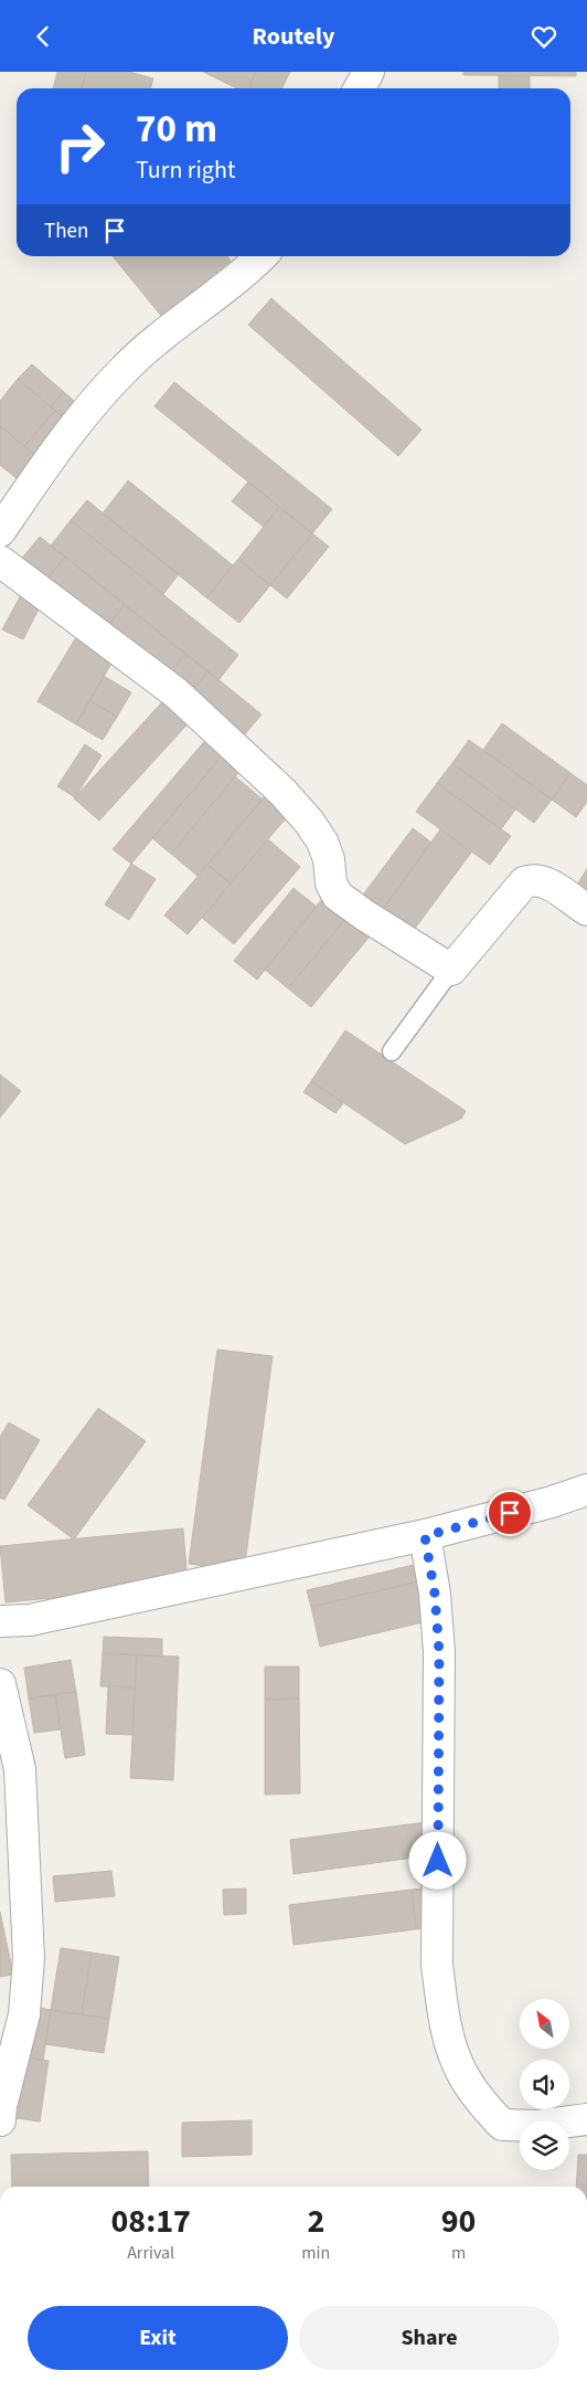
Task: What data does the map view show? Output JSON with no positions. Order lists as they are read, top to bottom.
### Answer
{
  "north": "top left",
  "page": {
    "header": "Routely",
    "turn": ["70 m", "Turn right"],
    "then": "Then",
    "eta": [
      "08:17",
      "Arrival",
      "2",
      "min",
      "90",
      "m"
    ],
    "buttons": ["Exit", "Share"]
  }
}
